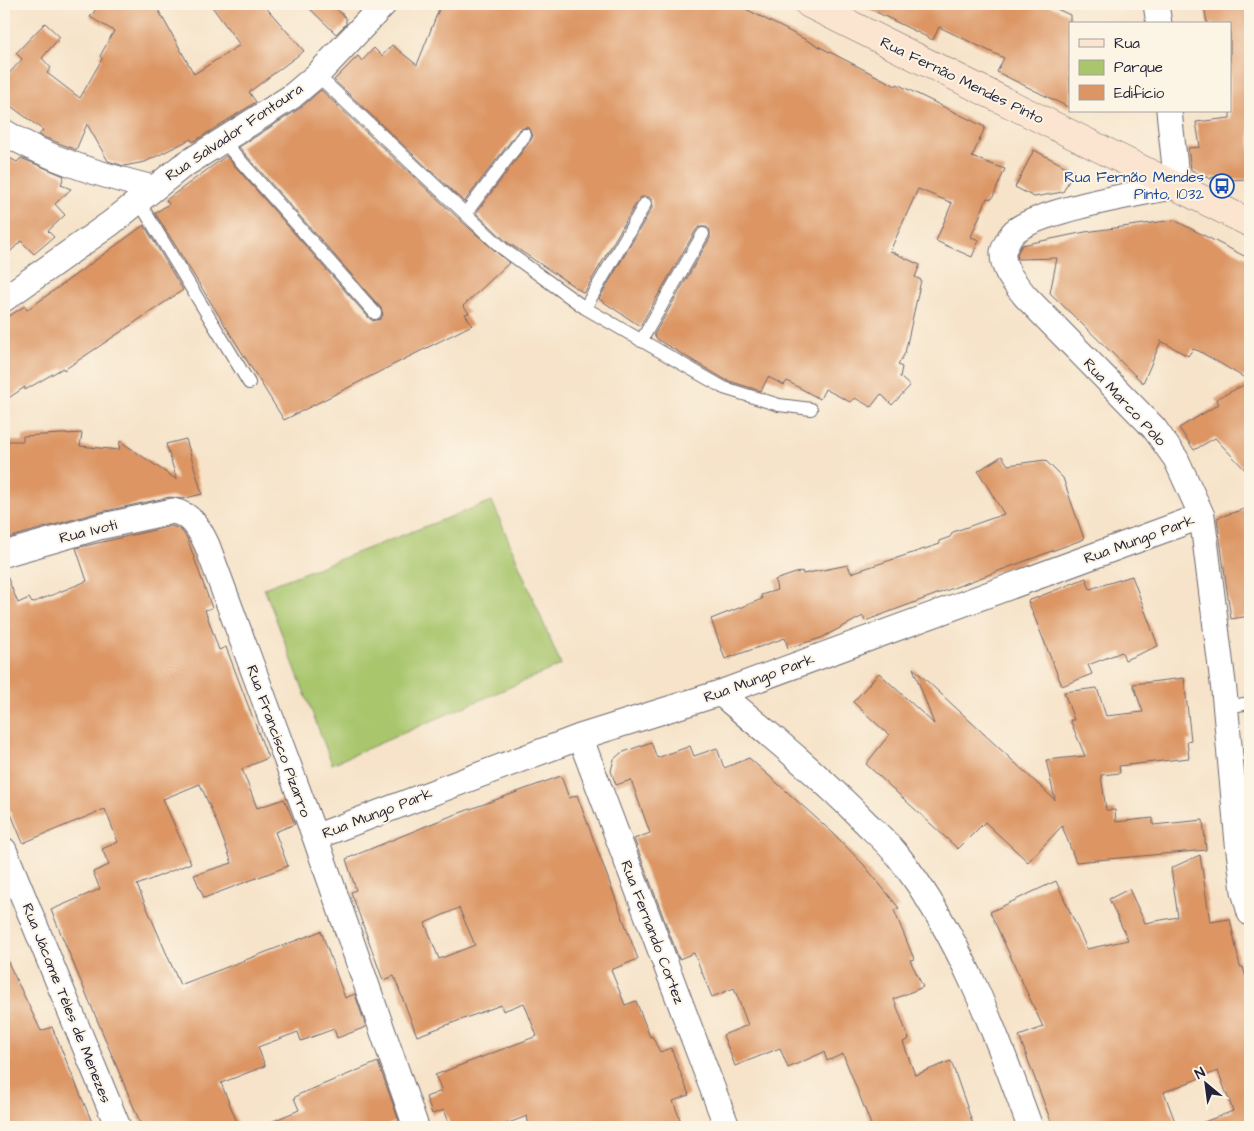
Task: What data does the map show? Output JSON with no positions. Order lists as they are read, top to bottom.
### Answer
{
  "streets": {
    "street": [
      "Rua Fernão Mendes Pinto",
      "Rua Salvador Fontoura",
      "Rua Marco Polo",
      "Rua Ivoti",
      "Rua Mungo Park",
      "Rua Francisco Pizarro",
      "Rua Fernando Cortez",
      "Rua Jácome Téles de Menezes"
    ]
  },
  "crossings": [
    ["Rua Fernão Mendes Pinto", "Rua Marco Polo"],
    ["Rua Marco Polo", "Rua Mungo Park"],
    ["Rua Ivoti", "Rua Francisco Pizarro"],
    ["Rua Mungo Park", "Rua Francisco Pizarro"],
    ["Rua Mungo Park", "Rua Fernando Cortez"]
  ],
  "places": {
    "bus stop": ["Rua Fernão Mendes Pinto, 1032"]
  },
  "legend": ["Rua", "Parque", "Edifício"],
  "north": "top left"
}
